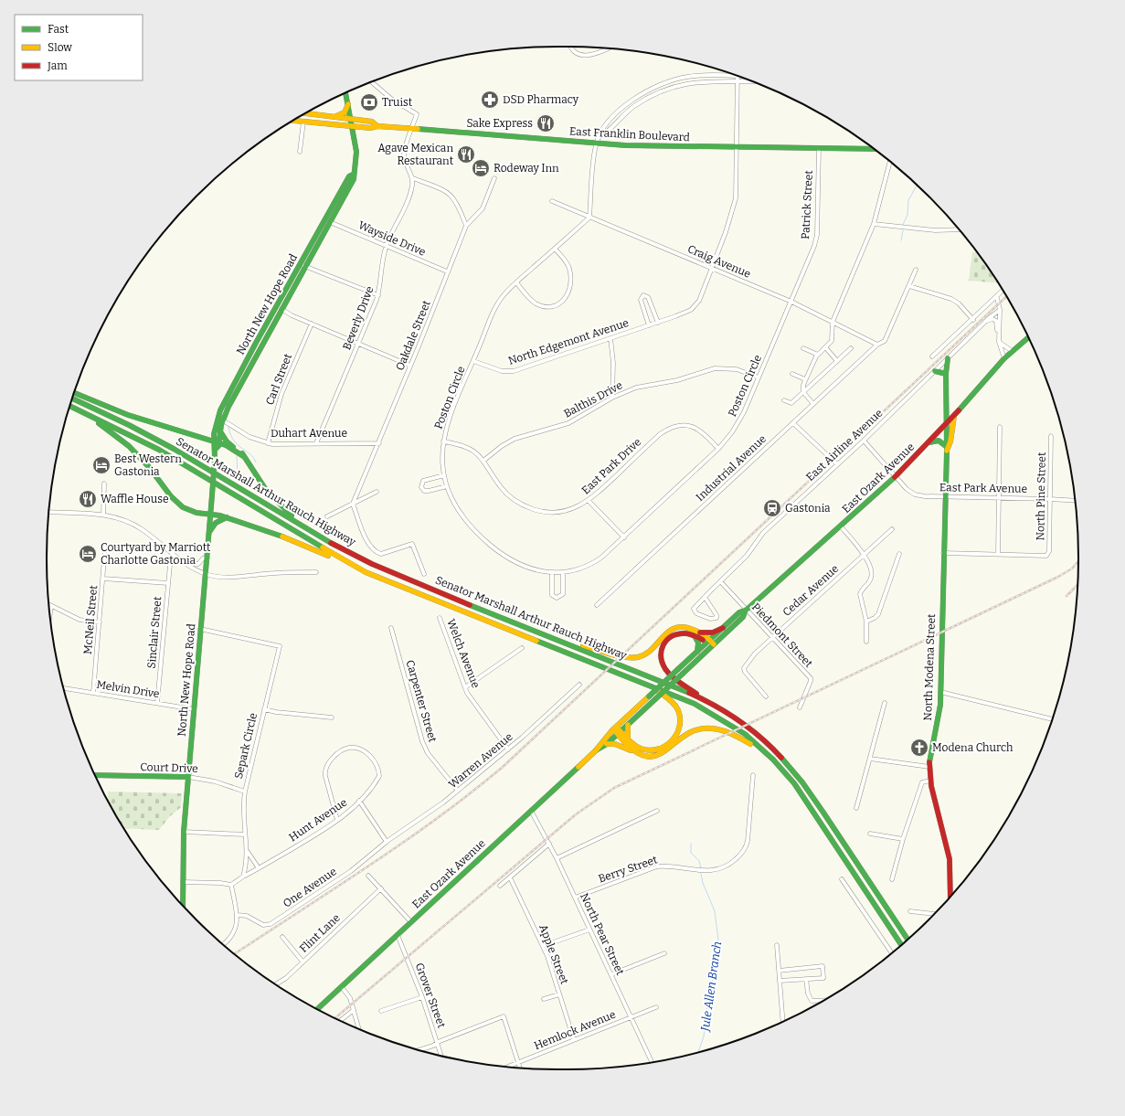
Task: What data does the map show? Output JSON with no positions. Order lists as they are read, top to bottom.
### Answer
{
  "streets": {
    "main road": [
      "East Franklin Boulevard",
      "North New Hope Road",
      "East Ozark Avenue",
      "Senator Marshall Arthur Rauch Highway",
      "North Modena Street",
      "Court Drive"
    ],
    "street": [
      "Patrick Street",
      "Wayside Drive",
      "Craig Avenue",
      "Beverly Drive",
      "Oakdale Street",
      "North Edgemont Avenue",
      "Carl Street",
      "Poston Circle",
      "Balthis Drive",
      "Duhart Avenue",
      "East Airline Avenue",
      "East Park Drive",
      "Industrial Avenue",
      "East Park Avenue",
      "North Pine Street",
      "Cedar Avenue",
      "McNeil Street",
      "Sinclair Street",
      "Piedmont Street",
      "Welch Avenue",
      "Melvin Drive",
      "Carpenter Street",
      "Separk Circle",
      "Warren Avenue",
      "Hunt Avenue",
      "Berry Street",
      "One Avenue",
      "Flint Lane",
      "North Pear Street",
      "Apple Street",
      "Grover Street",
      "Hemlock Avenue"
    ]
  },
  "crossings": [
    ["East Franklin Boulevard", "Patrick Street"],
    ["East Franklin Boulevard", "North New Hope Road"],
    ["East Franklin Boulevard", "North Edgemont Avenue"],
    ["Patrick Street", "Craig Avenue"],
    ["Patrick Street", "Poston Circle"],
    ["Wayside Drive", "North New Hope Road"],
    ["Wayside Drive", "Beverly Drive"],
    ["Wayside Drive", "Oakdale Street"],
    ["Craig Avenue", "North Edgemont Avenue"],
    ["Craig Avenue", "Poston Circle"],
    ["Craig Avenue", "Industrial Avenue"],
    ["North New Hope Road", "Duhart Avenue"],
    ["North New Hope Road", "Melvin Drive"],
    ["North New Hope Road", "Separk Circle"],
    ["North New Hope Road", "Court Drive"],
    ["Beverly Drive", "Duhart Avenue"],
    ["Oakdale Street", "Duhart Avenue"],
    ["North Edgemont Avenue", "Poston Circle"],
    ["Carl Street", "Duhart Avenue"],
    ["Poston Circle", "Balthis Drive"],
    ["Poston Circle", "East Park Drive"],
    ["Balthis Drive", "East Park Drive"],
    ["East Airline Avenue", "East Park Avenue"],
    ["East Airline Avenue", "Piedmont Street"],
    ["East Airline Avenue", "North Modena Street"],
    ["East Ozark Avenue", "East Park Avenue"],
    ["East Ozark Avenue", "Piedmont Street"],
    ["East Ozark Avenue", "North Modena Street"],
    ["East Ozark Avenue", "North Pear Street"],
    ["East Ozark Avenue", "Grover Street"],
    ["East Park Avenue", "North Pine Street"],
    ["East Park Avenue", "North Modena Street"],
    ["Cedar Avenue", "Piedmont Street"],
    ["McNeil Street", "Melvin Drive"],
    ["Sinclair Street", "Melvin Drive"],
    ["Welch Avenue", "Warren Avenue"],
    ["Carpenter Street", "Warren Avenue"],
    ["Separk Circle", "Court Drive"],
    ["Separk Circle", "Hunt Avenue"],
    ["Warren Avenue", "Hunt Avenue"],
    ["Warren Avenue", "One Avenue"],
    ["Hunt Avenue", "One Avenue"],
    ["Berry Street", "North Pear Street"],
    ["North Pear Street", "Hemlock Avenue"],
    ["Apple Street", "Hemlock Avenue"]
  ],
  "water": ["Jule Allen Branch"],
  "places": {
    "pharmacy": ["DSD Pharmacy"],
    "bank": ["Truist"],
    "restaurant": ["Sake Express", "Agave Mexican Restaurant", "Waffle House"],
    "hotel": ["Rodeway Inn", "Best Western Gastonia", "Courtyard by Marriott Charlotte Gastonia"],
    "station": ["Gastonia"],
    "church": ["Modena Church"]
  },
  "legend": ["Fast", "Slow", "Jam"]
}
